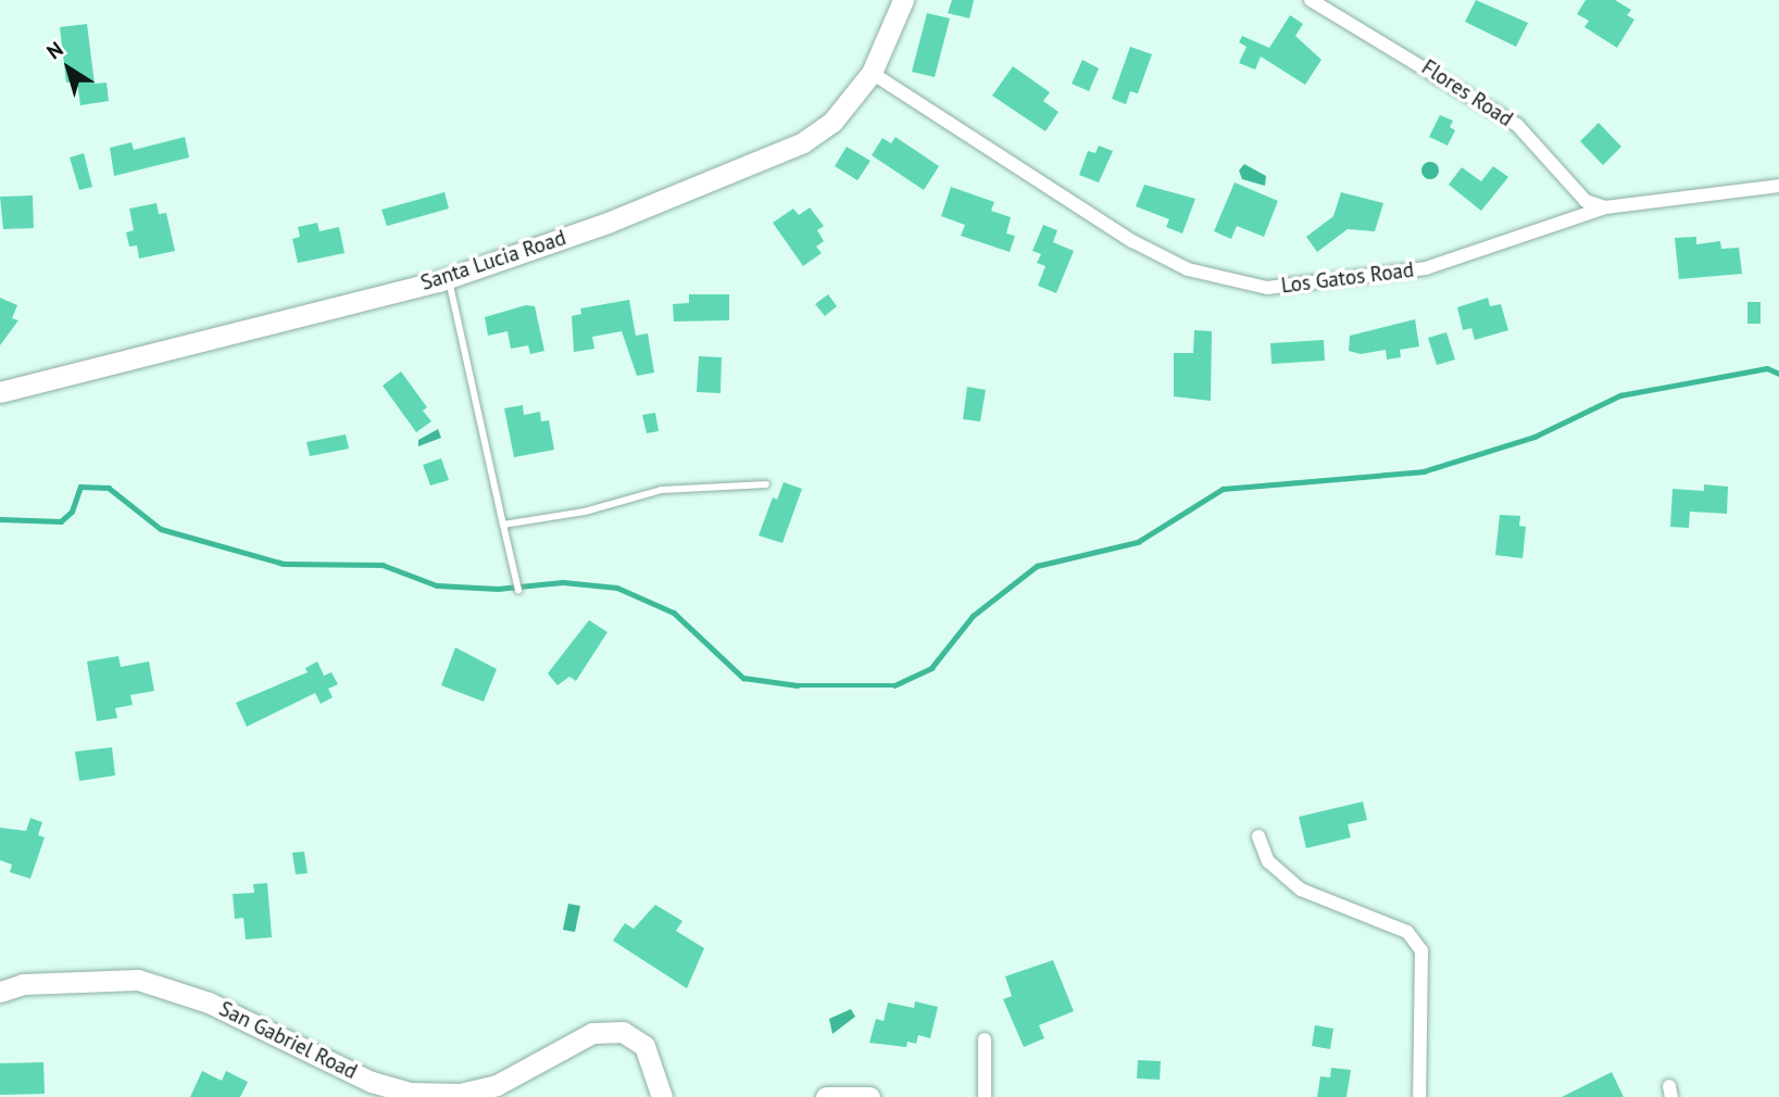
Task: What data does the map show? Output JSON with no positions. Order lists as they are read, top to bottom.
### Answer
{
  "streets": {
    "street": [
      "Flores Road",
      "Santa Lucia Road",
      "Los Gatos Road",
      "San Gabriel Road"
    ]
  },
  "crossings": [
    ["Flores Road", "Los Gatos Road"],
    ["Santa Lucia Road", "Los Gatos Road"]
  ],
  "north": "top left"
}
